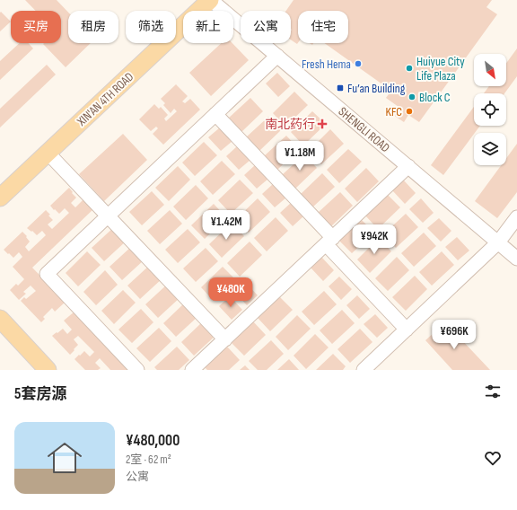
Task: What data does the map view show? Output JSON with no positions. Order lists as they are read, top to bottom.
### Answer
{
  "streets": {
    "main road": ["XIN'AN 4TH ROAD"],
    "street": ["SHENGLI ROAD"]
  },
  "crossings": [
    ["XIN'AN 4TH ROAD", "SHENGLI ROAD"]
  ],
  "places": {
    "other": [
      "Fresh Hema",
      "Huiyue City Life Plaza",
      "Block C",
      "KFC"
    ],
    "transit": ["Fu’an Building"],
    "health": ["南北药行"]
  },
  "north": "bottom right",
  "page": {
    "chip": [
      "买房",
      "租房",
      "筛选",
      "新上",
      "公寓",
      "住宅"
    ],
    "price": [
      "¥1.18M",
      "¥1.42M",
      "¥942K",
      "¥480K",
      "¥696K"
    ],
    "heading": "5套房源",
    "list": [
      {
        "name": "¥480,000",
        "note": "2室 · 62 m² · 公寓"
      }
    ]
  }
}
